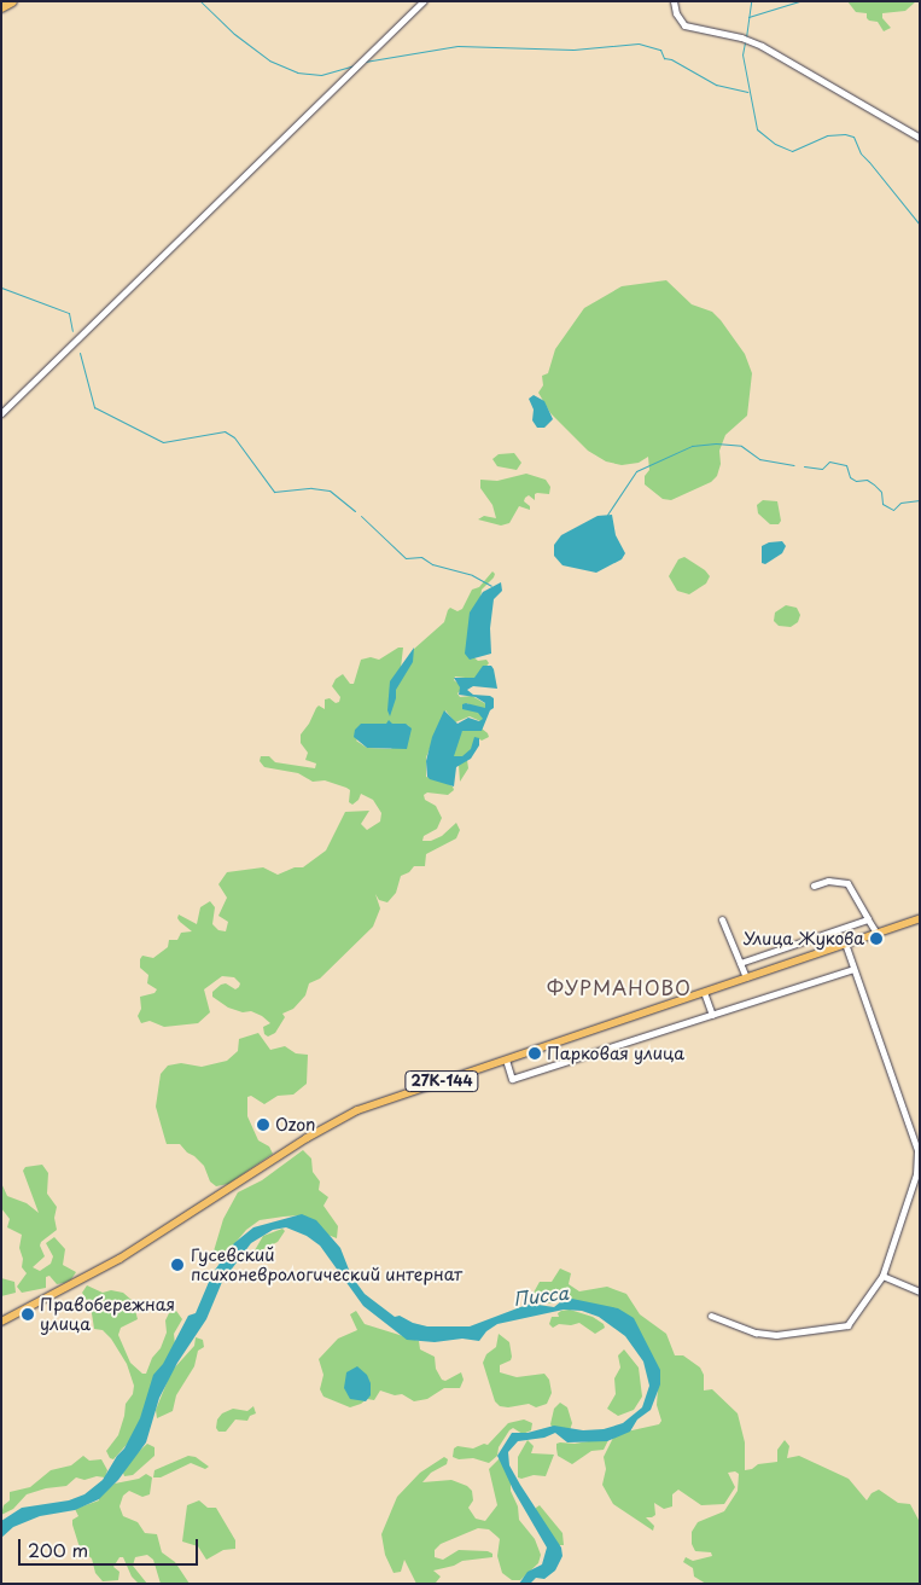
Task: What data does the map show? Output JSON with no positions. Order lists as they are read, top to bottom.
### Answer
{
  "streets": {
    "main road": ["27К-144"]
  },
  "districts": ["ФУРМАНОВО"],
  "water": ["Писса"],
  "places": [
    "Улица Жукова",
    "Парковая улица",
    "Ozon",
    "Гусевский психоневрологический интернат",
    "Правобережная улица"
  ],
  "scale_bar": "200 m"
}
